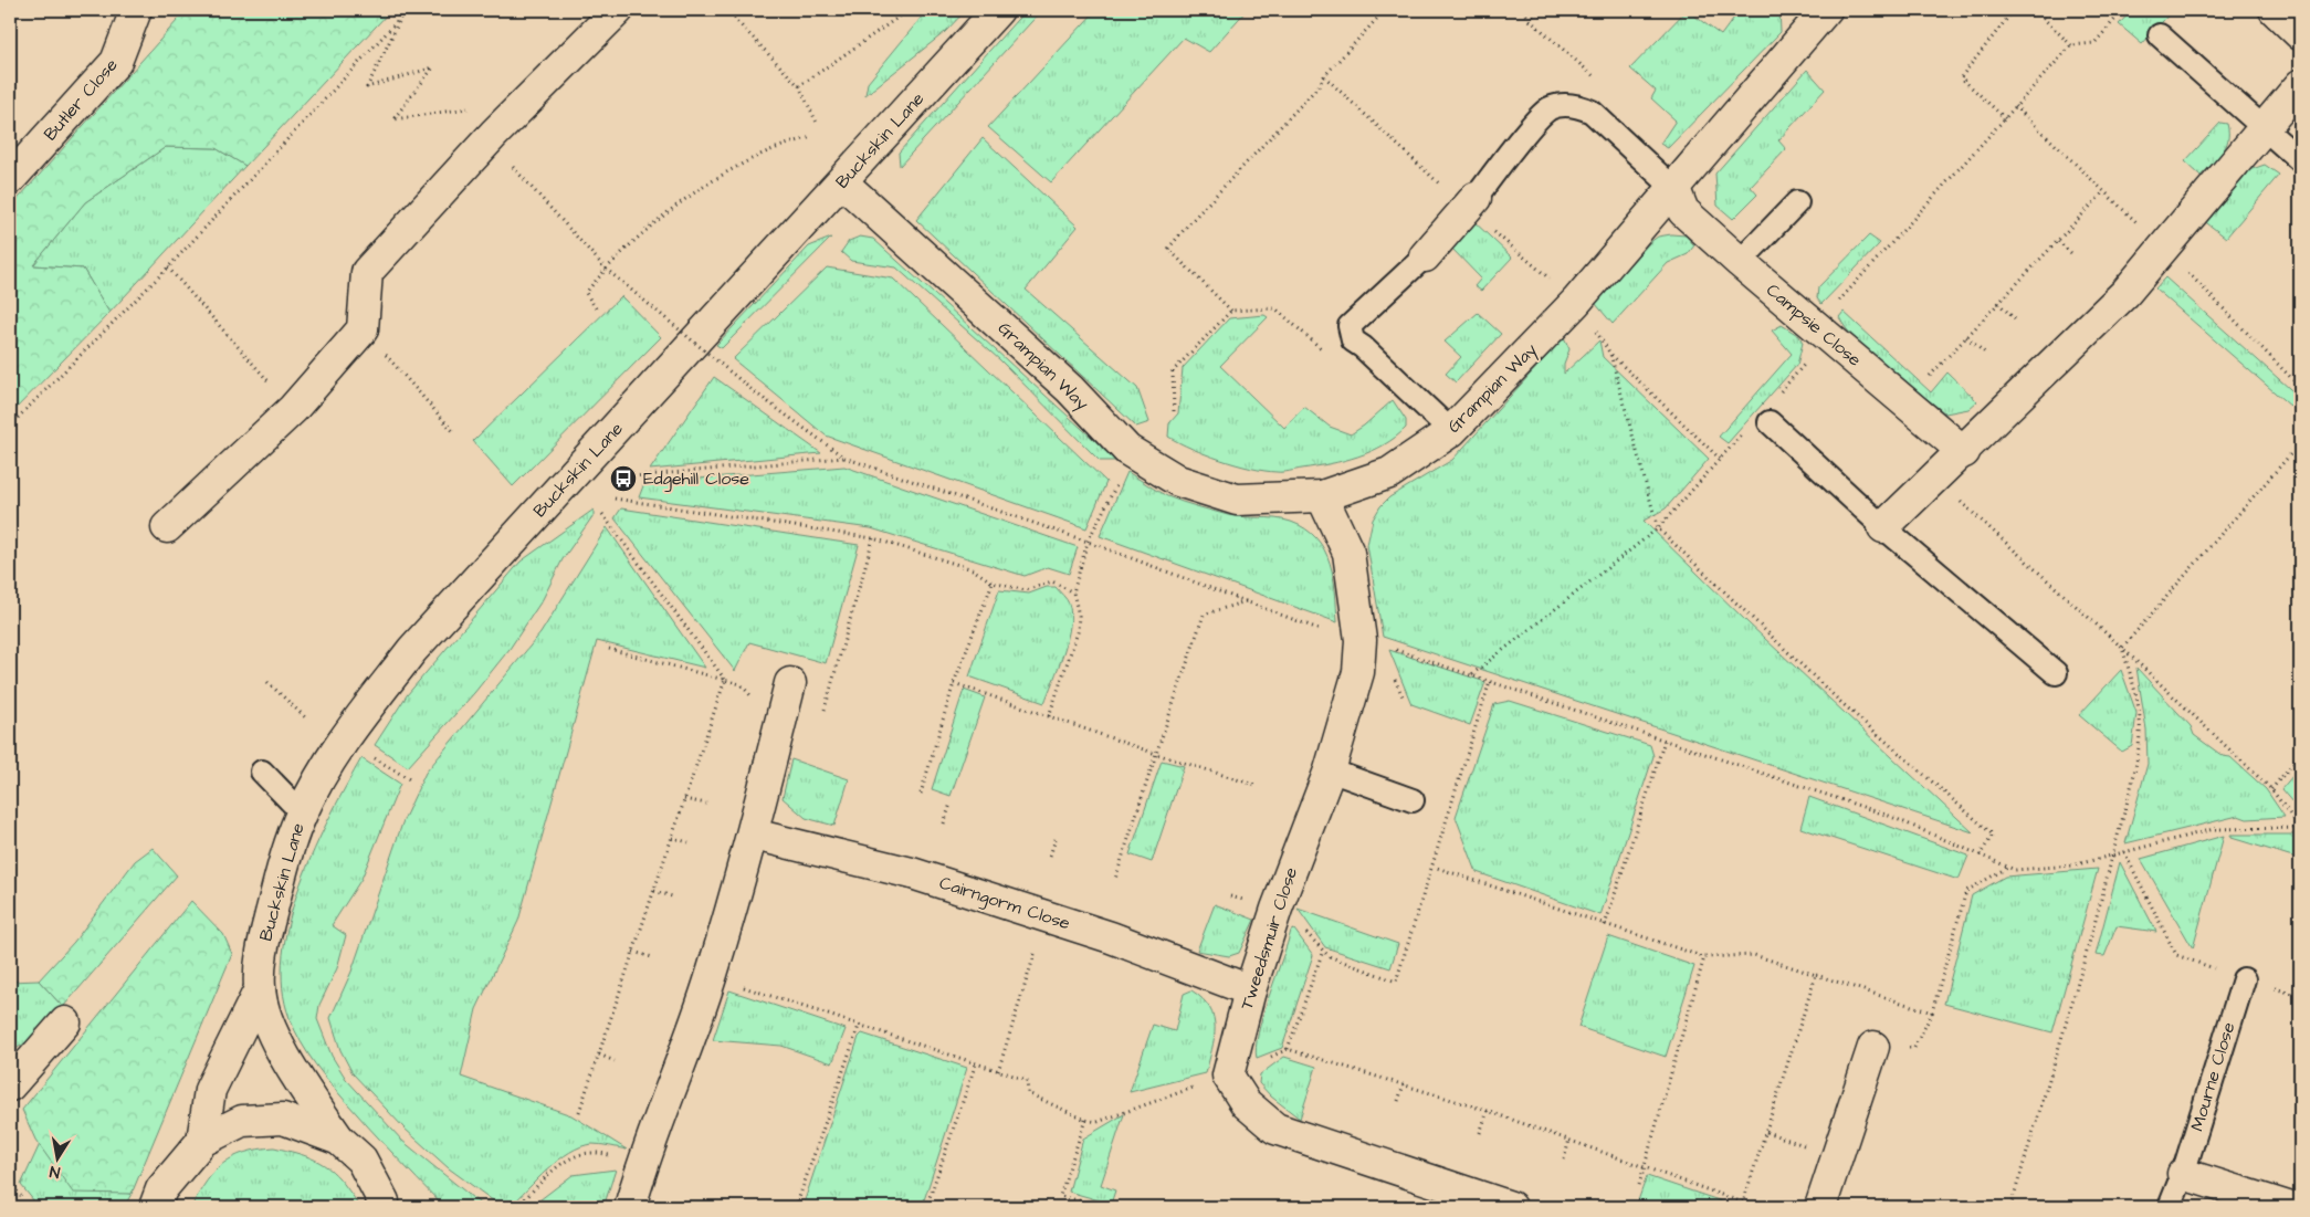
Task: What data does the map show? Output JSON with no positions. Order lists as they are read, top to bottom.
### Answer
{
  "streets": {
    "street": [
      "Butler Close",
      "Buckskin Lane",
      "Campsie Close",
      "Grampian Way",
      "Cairngorm Close",
      "Tweedsmuir Close"
    ],
    "lane": ["Mourne Close"]
  },
  "crossings": [
    ["Buckskin Lane", "Grampian Way"],
    ["Campsie Close", "Grampian Way"],
    ["Grampian Way", "Tweedsmuir Close"],
    ["Cairngorm Close", "Tweedsmuir Close"]
  ],
  "places": {
    "bus stop": ["Edgehill Close"]
  },
  "north": "bottom"
}
